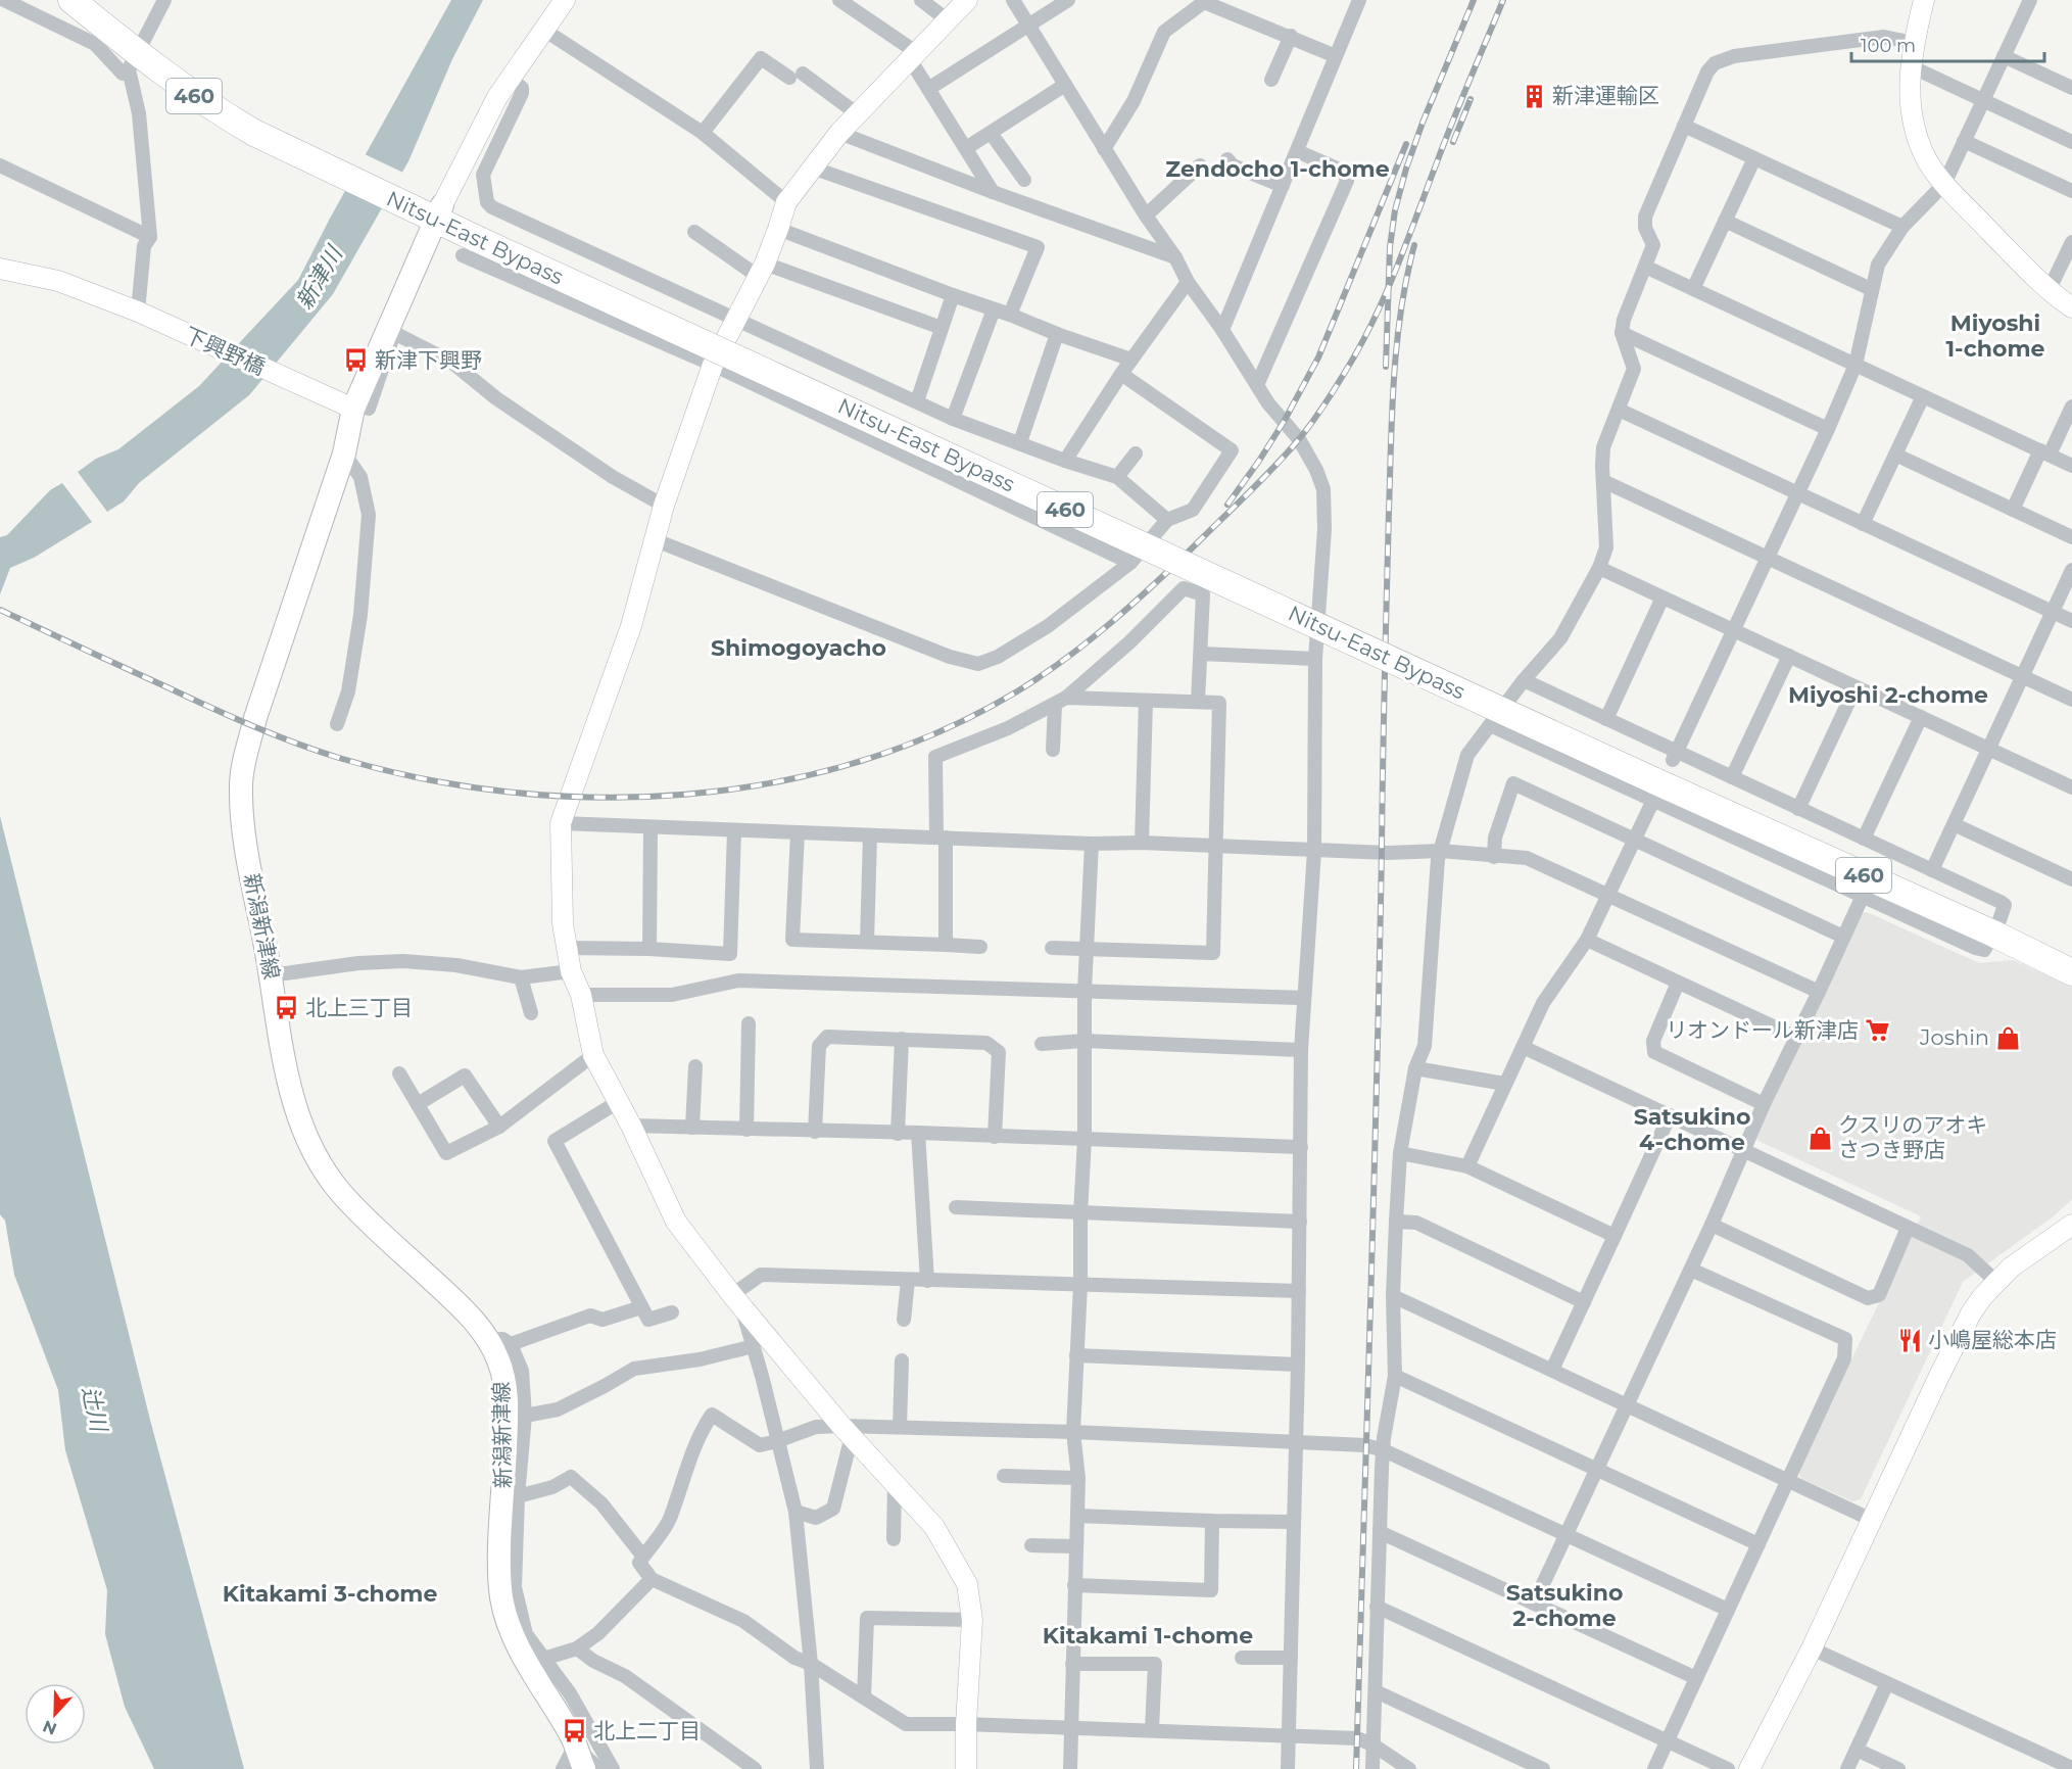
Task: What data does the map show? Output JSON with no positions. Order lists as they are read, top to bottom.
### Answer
{
  "streets": {
    "highway": ["460", "Nitsu-East Bypass"],
    "main road": ["新潟新津線"],
    "street": ["下興野橋"]
  },
  "crossings": [
    ["460", "Nitsu-East Bypass"],
    ["460", "新潟新津線"],
    ["Nitsu-East Bypass", "新潟新津線"],
    ["下興野橋", "新潟新津線"]
  ],
  "districts": [
    "Zendocho 1-chome",
    "Miyoshi 1-chome",
    "Shimogoyacho",
    "Miyoshi 2-chome",
    "Satsukino 4-chome",
    "Satsukino 2-chome",
    "Kitakami 3-chome",
    "Kitakami 1-chome"
  ],
  "water": ["新津川", "辻川"],
  "places": {
    "building": ["新津運輸区"],
    "bus stop": ["新津下興野", "北上三丁目", "北上二丁目"],
    "supermarket": ["リオンドール新津店"],
    "shop": ["Joshin", "クスリのアオキ さつき野店"],
    "restaurant": ["小嶋屋総本店"]
  },
  "scale_bar": "100 m",
  "north": "bottom"
}
